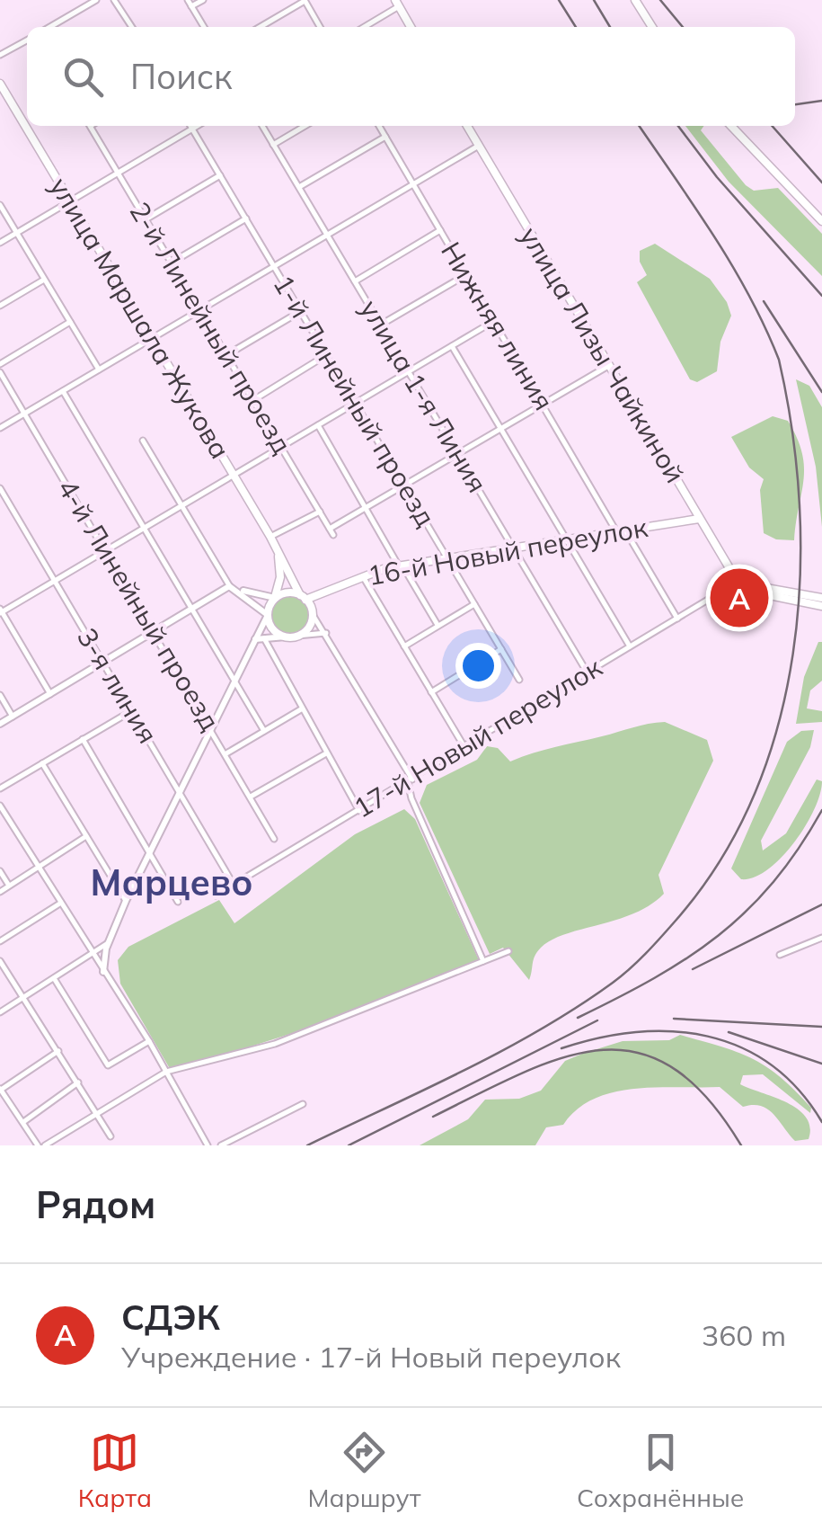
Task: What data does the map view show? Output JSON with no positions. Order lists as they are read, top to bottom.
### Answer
{
  "streets": {
    "main road": ["улица Маршала Жукова", "улица Лизы Чайкиной", "16-й Новый переулок"],
    "street": [
      "Нижняя линия",
      "2-й Линейный проезд",
      "улица 1-я Линия",
      "1-й Линейный проезд",
      "4-й Линейный проезд",
      "3-я линия",
      "17-й Новый переулок"
    ]
  },
  "crossings": [
    ["улица Маршала Жукова", "16-й Новый переулок"],
    ["Нижняя линия", "16-й Новый переулок"],
    ["улица Лизы Чайкиной", "16-й Новый переулок"],
    ["улица Лизы Чайкиной", "17-й Новый переулок"],
    ["улица 1-я Линия", "16-й Новый переулок"],
    ["улица 1-я Линия", "17-й Новый переулок"],
    ["1-й Линейный проезд", "16-й Новый переулок"],
    ["3-я линия", "17-й Новый переулок"]
  ],
  "districts": ["Марцево"],
  "page": {
    "search": "Поиск",
    "pins": "A",
    "heading": "Рядом",
    "list": [
      {
        "mark": "A",
        "name": "СДЭК",
        "note": "Учреждение · 17-й Новый переулок",
        "value": "360 m"
      }
    ],
    "nav": ["Карта", "Маршрут", "Сохранённые"]
  }
}
